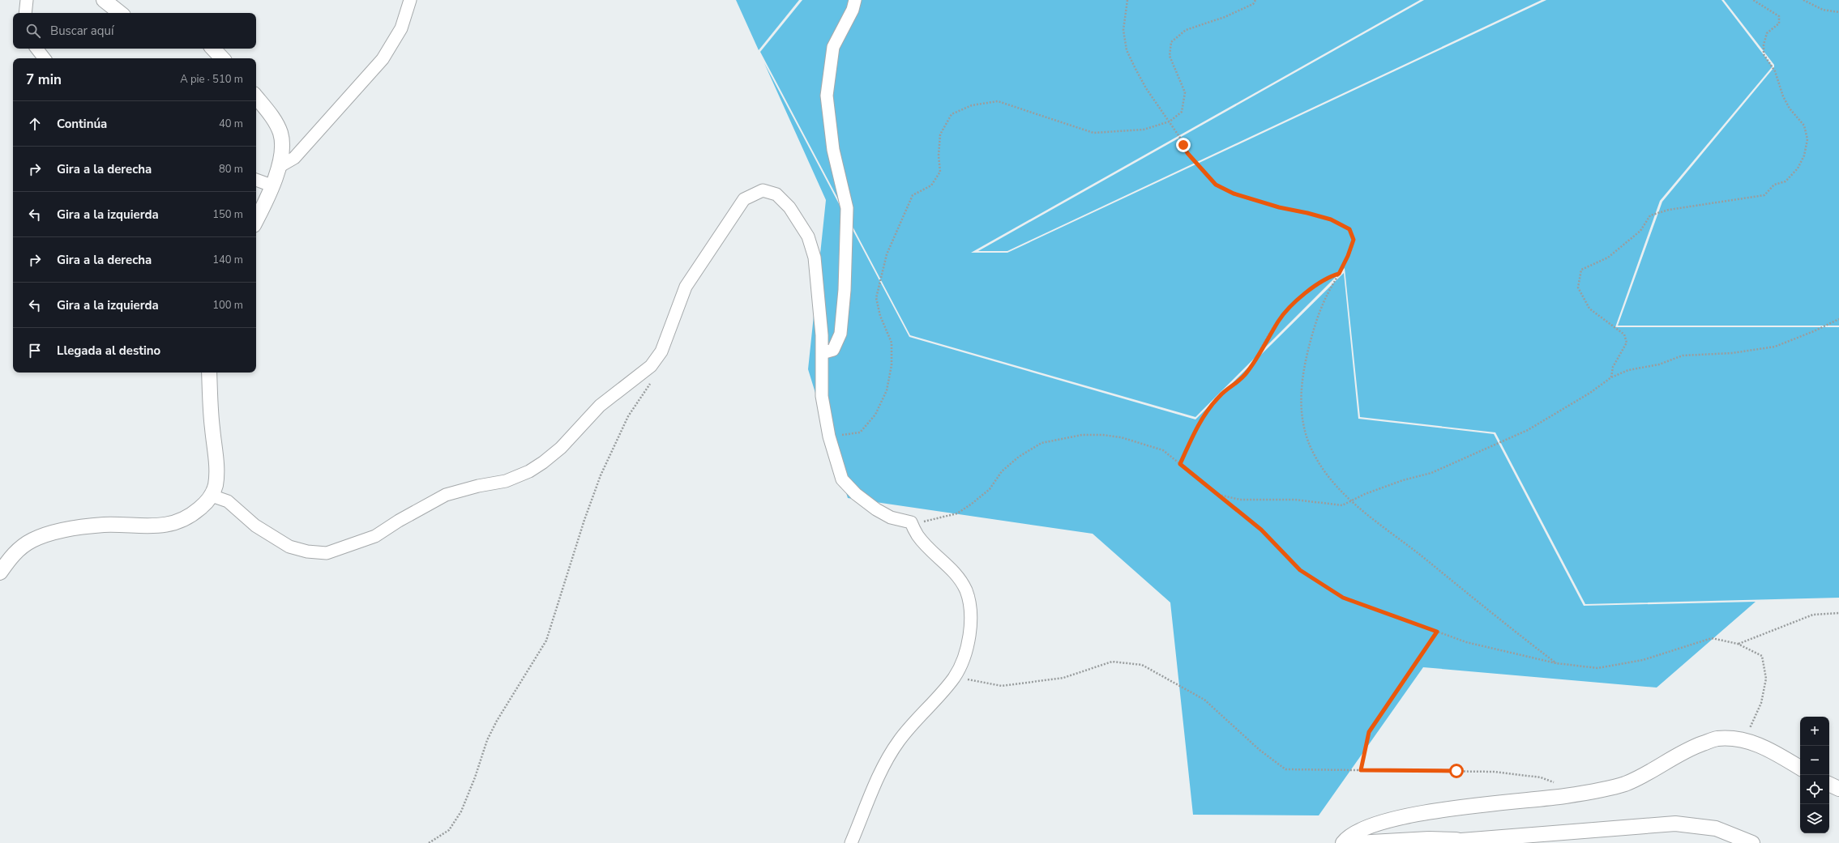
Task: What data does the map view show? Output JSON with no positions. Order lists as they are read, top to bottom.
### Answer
{
  "page": {
    "search": "Buscar aquí",
    "heading": ["7 min", "A pie · 510 m"],
    "list": [
      ["Continúa", "40 m"],
      ["Gira a la derecha", "80 m"],
      ["Gira a la izquierda", "150 m"],
      ["Gira a la derecha", "140 m"],
      ["Gira a la izquierda", "100 m"],
      "Llegada al destino"
    ],
    "map_buttons": ["+", "−"]
  }
}
